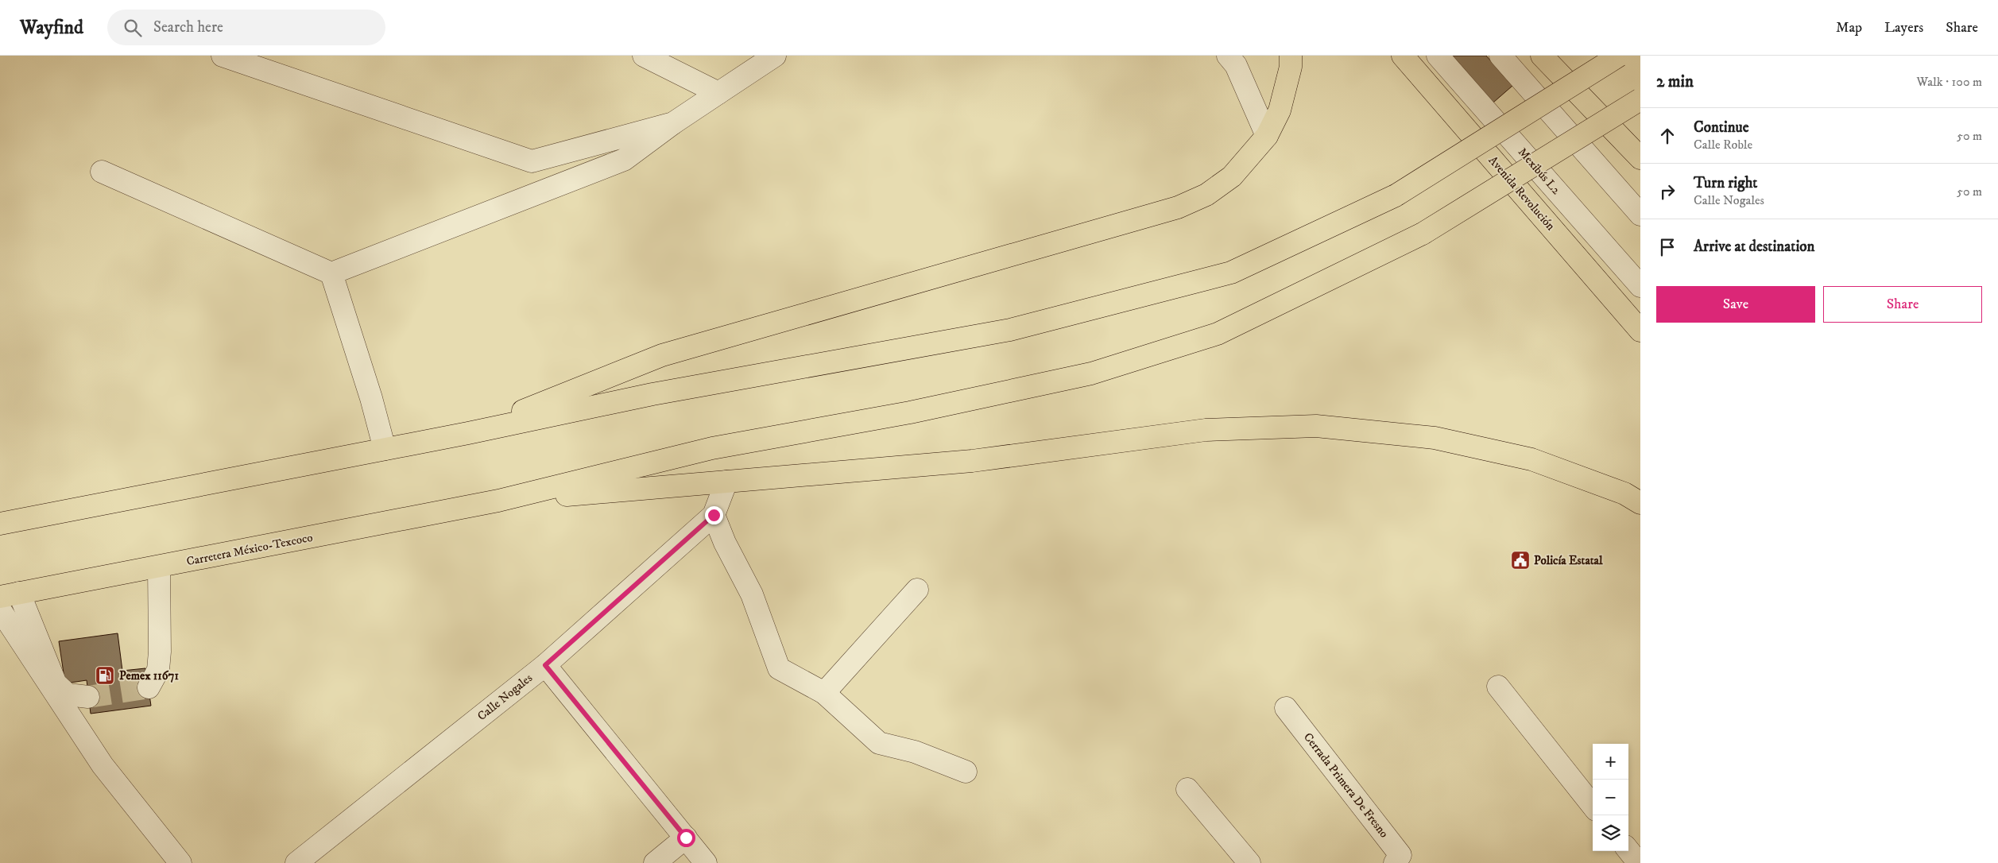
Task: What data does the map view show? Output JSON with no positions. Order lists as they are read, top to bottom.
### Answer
{
  "streets": {
    "main road": ["Avenida Revolución", "Carretera México-Texcoco"],
    "street": ["Mexibús L2", "Calle Nogales", "Cerrada Primera De Fresno"]
  },
  "places": {
    "public building": ["Policía Estatal"],
    "fuel station": ["Pemex 11671"]
  },
  "page": {
    "header": "Wayfind",
    "search": "Search here",
    "nav": ["Map", "Layers", "Share"],
    "heading": ["2 min", "Walk · 100 m"],
    "list": [
      ["Continue", "Calle Roble", "50 m"],
      ["Turn right", "Calle Nogales", "50 m"],
      "Arrive at destination"
    ],
    "buttons": ["Save", "Share"],
    "map_buttons": ["+", "−"]
  }
}
